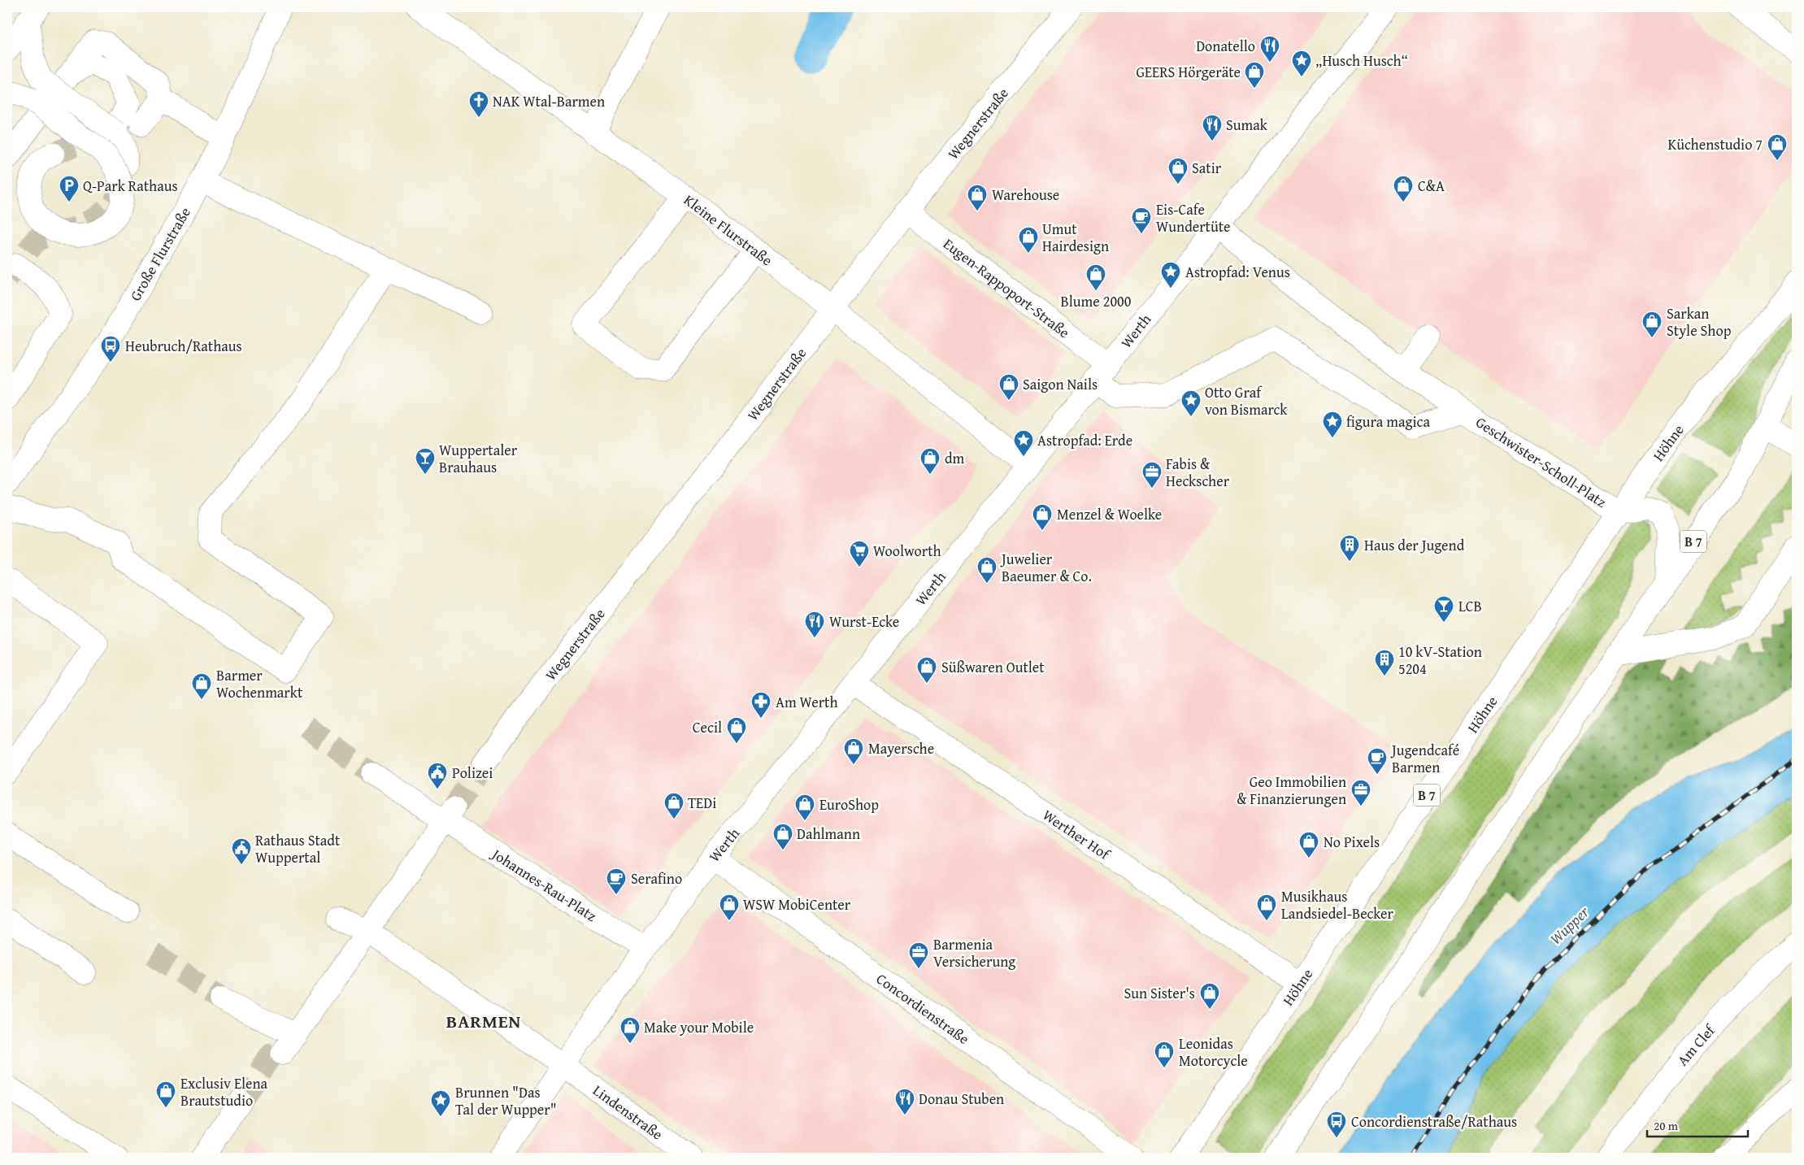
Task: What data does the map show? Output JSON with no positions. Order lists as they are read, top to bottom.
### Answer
{
  "streets": {
    "street": [
      "Wegnerstraße",
      "Kleine Flurstraße",
      "Große Flurstraße",
      "Eugen-Rappoport-Straße",
      "Werth",
      "Höhne",
      "Geschwister-Scholl-Platz",
      "B 7",
      "Werther Hof",
      "Johannes-Rau-Platz",
      "Concordienstraße",
      "Am Clef",
      "Lindenstraße"
    ]
  },
  "crossings": [
    ["Wegnerstraße", "Kleine Flurstraße"],
    ["Wegnerstraße", "Eugen-Rappoport-Straße"],
    ["Kleine Flurstraße", "Werth"],
    ["Eugen-Rappoport-Straße", "Werth"],
    ["Eugen-Rappoport-Straße", "Geschwister-Scholl-Platz"],
    ["Werth", "Geschwister-Scholl-Platz"],
    ["Werth", "Werther Hof"],
    ["Werth", "Johannes-Rau-Platz"],
    ["Werth", "Concordienstraße"],
    ["Werth", "Lindenstraße"],
    ["Höhne", "Geschwister-Scholl-Platz"],
    ["Höhne", "Werther Hof"]
  ],
  "districts": ["BARMEN"],
  "water": ["Wupper"],
  "places": {
    "restaurant": [
      "Donatello",
      "Sumak",
      "Wurst-Ecke",
      "Donau Stuben"
    ],
    "place": [
      "„Husch Husch“",
      "Astropfad: Venus",
      "Otto Graf von Bismarck",
      "figura magica",
      "Astropfad: Erde",
      "Brunnen \"Das Tal der Wupper\""
    ],
    "shop": [
      "GEERS Hörgeräte",
      "Küchenstudio 7",
      "Satir",
      "C&A",
      "Warehouse",
      "Umut Hairdesign",
      "Blume 2000",
      "Sarkan Style Shop",
      "Saigon Nails",
      "dm",
      "Menzel & Woelke",
      "Juwelier Baeumer & Co.",
      "Süßwaren Outlet",
      "Barmer Wochenmarkt",
      "Cecil",
      "Mayersche",
      "TEDi",
      "EuroShop",
      "Dahlmann",
      "No Pixels",
      "WSW MobiCenter",
      "Musikhaus Landsiedel-Becker",
      "Sun Sister's",
      "Make your Mobile",
      "Leonidas Motorcycle",
      "Exclusiv Elena Brautstudio"
    ],
    "church": ["NAK Wtal-Barmen"],
    "parking": ["Q-Park Rathaus"],
    "cafe": ["Eis-Cafe Wundertüte", "Jugendcafé Barmen", "Serafino"],
    "bus stop": ["Heubruch/Rathaus", "Concordienstraße/Rathaus"],
    "bar": ["Wuppertaler Brauhaus", "LCB"],
    "office": ["Fabis & Heckscher", "Geo Immobilien & Finanzierungen", "Barmenia Versicherung"],
    "building": ["Haus der Jugend", "10 kV-Station 5204"],
    "supermarket": ["Woolworth"],
    "pharmacy": ["Am Werth"],
    "public building": ["Polizei", "Rathaus Stadt Wuppertal"]
  },
  "scale_bar": "20 m"
}
